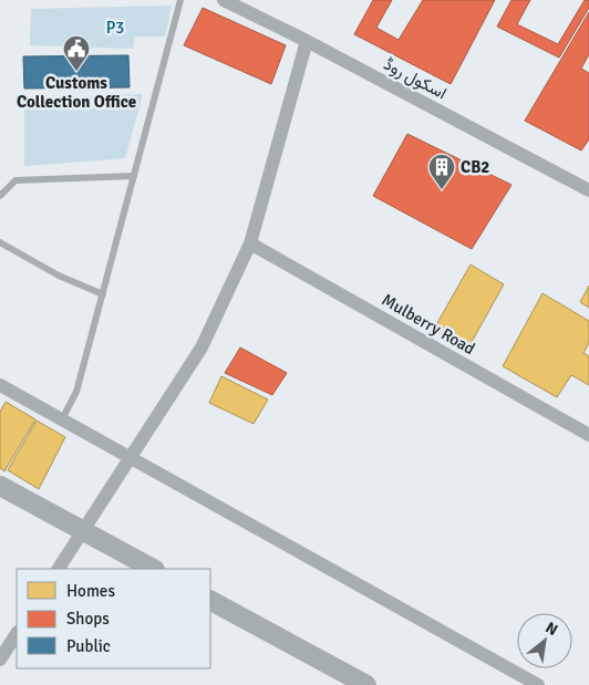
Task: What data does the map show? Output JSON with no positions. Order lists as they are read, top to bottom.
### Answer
{
  "streets": {
    "street": ["اسکول روڈ", "Mulberry Road"]
  },
  "parks": ["P3"],
  "places": {
    "public building": ["Customs Collection Office"],
    "building": ["CB2"]
  },
  "legend": ["Homes", "Shops", "Public"],
  "north": "top right"
}
